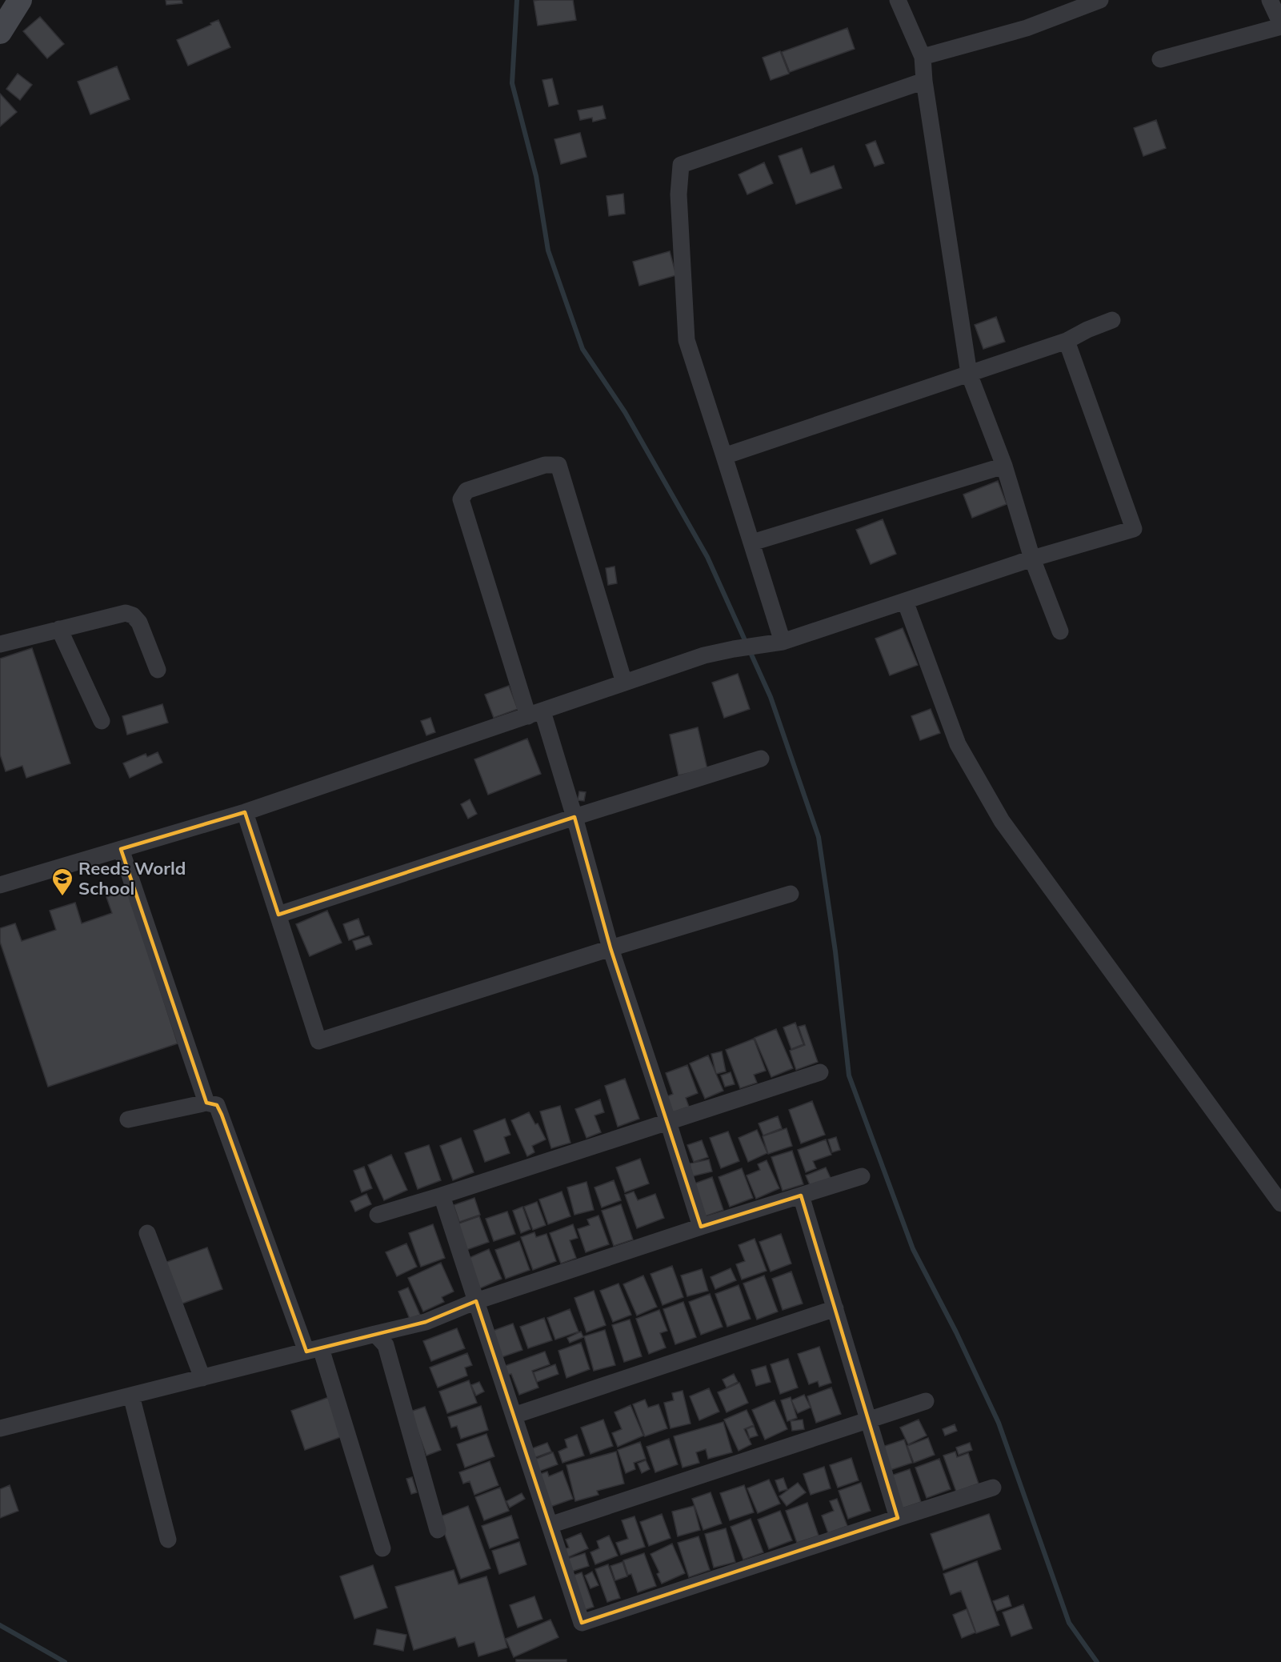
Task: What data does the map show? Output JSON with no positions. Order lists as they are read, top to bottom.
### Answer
{
  "places": {
    "school or university": ["Reeds World School"]
  }
}
